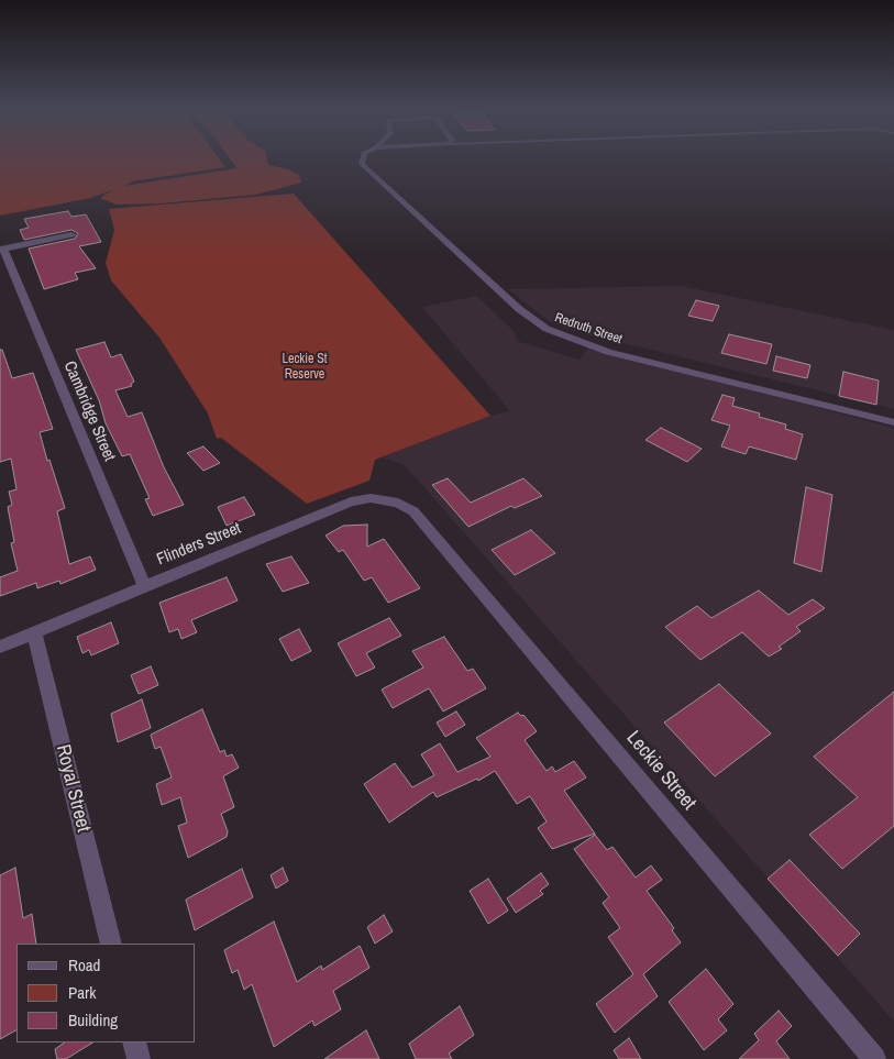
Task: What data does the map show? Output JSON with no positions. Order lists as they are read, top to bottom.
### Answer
{
  "streets": {
    "street": [
      "Redruth Street",
      "Cambridge Street",
      "Flinders Street",
      "Leckie Street",
      "Royal Street"
    ]
  },
  "crossings": [
    ["Cambridge Street", "Flinders Street"],
    ["Flinders Street", "Leckie Street"],
    ["Flinders Street", "Royal Street"]
  ],
  "parks": ["Leckie St Reserve"],
  "legend": ["Road", "Park", "Building"]
}
